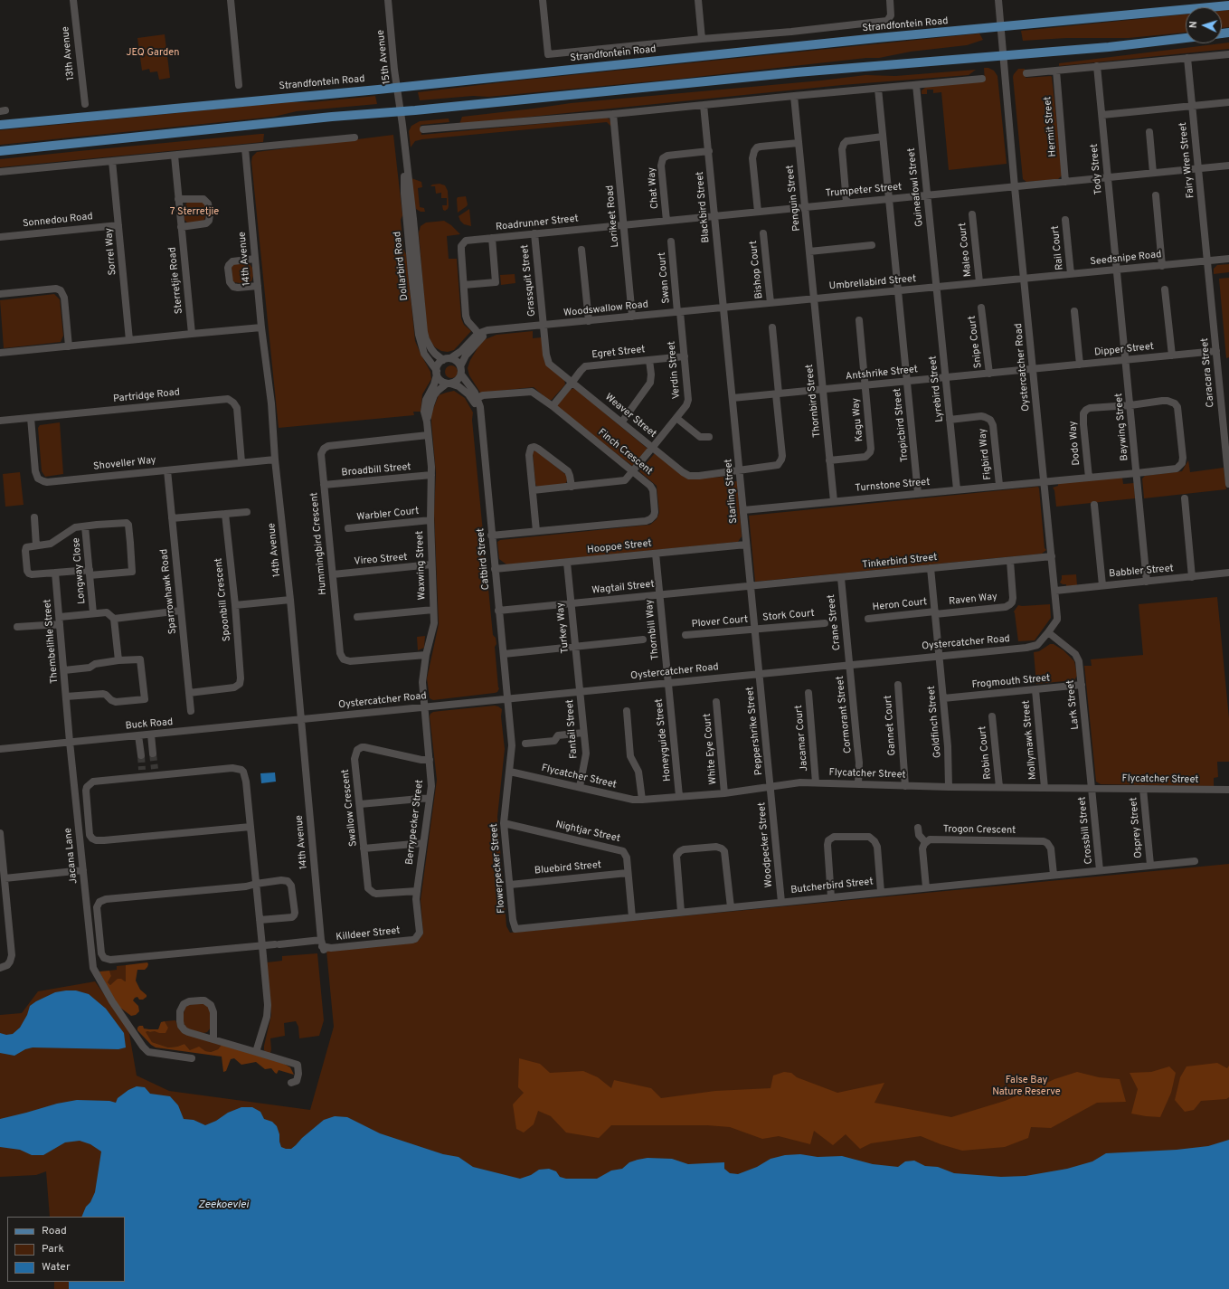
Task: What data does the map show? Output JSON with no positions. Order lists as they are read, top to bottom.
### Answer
{
  "streets": {
    "main road": ["Strandfontein Road"],
    "street": [
      "13th Avenue",
      "15th Avenue",
      "Hermit Street",
      "Fairy Wren Street",
      "Tody Street",
      "Guineafowl Street",
      "Chat Way",
      "Trumpeter Street",
      "Penguin Street",
      "Blackbird Street",
      "Lorikeet Road",
      "Sonnedou Road",
      "Roadrunner Street",
      "Rail Court",
      "Maleo Court",
      "Sorrel Way",
      "14th Avenue",
      "Seedsnipe Road",
      "Dollarbird Road",
      "Bishop Court",
      "Swan Court",
      "Sterretjie Road",
      "Grassquit Street",
      "Umbrellabird Street",
      "Woodswallow Road",
      "Snipe Court",
      "Dipper Street",
      "Egret Street",
      "Oystercatcher Road",
      "Verdin Street",
      "Caracara Street",
      "Antshrike Street",
      "Lyrebird Street",
      "Partridge Road",
      "Thornbird Street",
      "Weaver Street",
      "Kagu Way",
      "Tropicbird Street",
      "Baywing Street",
      "Dodo Way",
      "Finch Crescent",
      "Figbird Way",
      "Shoveller Way",
      "Broadbill Street",
      "Turnstone Street",
      "Starling Street",
      "Warbler Court",
      "Hummingbird Crescent",
      "Hoopoe Street",
      "Catbird Street",
      "Vireo Street",
      "Tinkerbird Street",
      "Waxwing Street",
      "Longway Close",
      "Babbler Street",
      "Wagtail Street",
      "Sparrowhawk Road",
      "Spoonbill Crescent",
      "Raven Way",
      "Heron Court",
      "Stork Court",
      "Plover Court",
      "Crane Street",
      "Turkey Way",
      "Thornbill Way",
      "Thembelihle Street",
      "Frogmouth Street",
      "Lark Street",
      "Cormorant Street",
      "Goldfinch Street",
      "Buck Road",
      "Gannet Court",
      "Fantail Street",
      "Peppershrike Street",
      "Jacamar Court",
      "Honeyguide Street",
      "Mollymawk Street",
      "White Eye Court",
      "Robin Court",
      "Flycatcher Street",
      "Swallow Crescent",
      "Berrypecker Street",
      "Osprey Street",
      "Trogon Crescent",
      "Crossbill Street",
      "Nightjar Street",
      "Woodpecker Street",
      "Jacana Lane",
      "Flowerpecker Street",
      "Bluebird Street",
      "Butcherbird Street",
      "Killdeer Street"
    ]
  },
  "crossings": [
    ["Strandfontein Road", "15th Avenue"],
    ["Strandfontein Road", "Oystercatcher Road"],
    ["15th Avenue", "Dollarbird Road"],
    ["Hermit Street", "Trumpeter Street"],
    ["Fairy Wren Street", "Trumpeter Street"],
    ["Fairy Wren Street", "Seedsnipe Road"],
    ["Fairy Wren Street", "Caracara Street"],
    ["Tody Street", "Trumpeter Street"],
    ["Tody Street", "Seedsnipe Road"],
    ["Tody Street", "Baywing Street"],
    ["Guineafowl Street", "Trumpeter Street"],
    ["Guineafowl Street", "Umbrellabird Street"],
    ["Guineafowl Street", "Lyrebird Street"],
    ["Chat Way", "Blackbird Street"],
    ["Chat Way", "Roadrunner Street"],
    ["Trumpeter Street", "Penguin Street"],
    ["Trumpeter Street", "Blackbird Street"],
    ["Trumpeter Street", "Roadrunner Street"],
    ["Trumpeter Street", "Oystercatcher Road"],
    ["Trumpeter Street", "Tropicbird Street"],
    ["Penguin Street", "Umbrellabird Street"],
    ["Penguin Street", "Thornbird Street"],
    ["Blackbird Street", "Roadrunner Street"],
    ["Blackbird Street", "Umbrellabird Street"],
    ["Blackbird Street", "Woodswallow Road"],
    ["Blackbird Street", "Starling Street"],
    ["Lorikeet Road", "Roadrunner Street"],
    ["Lorikeet Road", "Woodswallow Road"],
    ["Sonnedou Road", "Sorrel Way"],
    ["Roadrunner Street", "Grassquit Street"],
    ["Roadrunner Street", "Woodswallow Road"],
    ["Rail Court", "Seedsnipe Road"],
    ["Maleo Court", "Umbrellabird Street"],
    ["14th Avenue", "Oystercatcher Road"],
    ["14th Avenue", "Shoveller Way"],
    ["14th Avenue", "Buck Road"],
    ["14th Avenue", "Killdeer Street"],
    ["Seedsnipe Road", "Umbrellabird Street"],
    ["Seedsnipe Road", "Oystercatcher Road"],
    ["Seedsnipe Road", "Caracara Street"],
    ["Seedsnipe Road", "Baywing Street"],
    ["Dollarbird Road", "Woodswallow Road"],
    ["Dollarbird Road", "Catbird Street"],
    ["Dollarbird Road", "Waxwing Street"],
    ["Bishop Court", "Umbrellabird Street"],
    ["Swan Court", "Woodswallow Road"],
    ["Swan Court", "Verdin Street"],
    ["Grassquit Street", "Woodswallow Road"],
    ["Grassquit Street", "Weaver Street"],
    ["Umbrellabird Street", "Woodswallow Road"],
    ["Umbrellabird Street", "Oystercatcher Road"],
    ["Umbrellabird Street", "Lyrebird Street"],
    ["Umbrellabird Street", "Thornbird Street"],
    ["Umbrellabird Street", "Tropicbird Street"],
    ["Umbrellabird Street", "Starling Street"],
    ["Woodswallow Road", "Verdin Street"],
    ["Woodswallow Road", "Weaver Street"],
    ["Woodswallow Road", "Starling Street"],
    ["Woodswallow Road", "Catbird Street"],
    ["Woodswallow Road", "Waxwing Street"],
    ["Snipe Court", "Antshrike Street"],
    ["Dipper Street", "Oystercatcher Road"],
    ["Dipper Street", "Caracara Street"],
    ["Dipper Street", "Antshrike Street"],
    ["Dipper Street", "Baywing Street"],
    ["Egret Street", "Verdin Street"],
    ["Egret Street", "Weaver Street"],
    ["Egret Street", "Finch Crescent"],
    ["Oystercatcher Road", "Antshrike Street"],
    ["Oystercatcher Road", "Turnstone Street"],
    ["Oystercatcher Road", "Starling Street"],
    ["Oystercatcher Road", "Catbird Street"],
    ["Oystercatcher Road", "Tinkerbird Street"],
    ["Oystercatcher Road", "Waxwing Street"],
    ["Oystercatcher Road", "Babbler Street"],
    ["Oystercatcher Road", "Crane Street"],
    ["Oystercatcher Road", "Turkey Way"],
    ["Oystercatcher Road", "Thornbill Way"],
    ["Oystercatcher Road", "Lark Street"],
    ["Oystercatcher Road", "Cormorant Street"],
    ["Oystercatcher Road", "Goldfinch Street"],
    ["Oystercatcher Road", "Buck Road"],
    ["Oystercatcher Road", "Fantail Street"],
    ["Oystercatcher Road", "Peppershrike Street"],
    ["Oystercatcher Road", "Honeyguide Street"],
    ["Oystercatcher Road", "Berrypecker Street"],
    ["Oystercatcher Road", "Flowerpecker Street"],
    ["Verdin Street", "Weaver Street"],
    ["Verdin Street", "Finch Crescent"],
    ["Antshrike Street", "Lyrebird Street"],
    ["Antshrike Street", "Thornbird Street"],
    ["Antshrike Street", "Weaver Street"],
    ["Antshrike Street", "Kagu Way"],
    ["Antshrike Street", "Tropicbird Street"],
    ["Antshrike Street", "Starling Street"],
    ["Lyrebird Street", "Figbird Way"],
    ["Lyrebird Street", "Turnstone Street"],
    ["Partridge Road", "Shoveller Way"],
    ["Thornbird Street", "Kagu Way"],
    ["Thornbird Street", "Turnstone Street"],
    ["Weaver Street", "Starling Street"],
    ["Tropicbird Street", "Turnstone Street"],
    ["Baywing Street", "Dodo Way"],
    ["Baywing Street", "Turnstone Street"],
    ["Baywing Street", "Babbler Street"],
    ["Dodo Way", "Turnstone Street"],
    ["Finch Crescent", "Catbird Street"],
    ["Figbird Way", "Turnstone Street"],
    ["Shoveller Way", "Sparrowhawk Road"],
    ["Broadbill Street", "Hummingbird Crescent"],
    ["Broadbill Street", "Waxwing Street"],
    ["Turnstone Street", "Starling Street"],
    ["Starling Street", "Hoopoe Street"],
    ["Starling Street", "Tinkerbird Street"],
    ["Starling Street", "Wagtail Street"],
    ["Starling Street", "Stork Court"],
    ["Starling Street", "Plover Court"],
    ["Starling Street", "Peppershrike Street"],
    ["Warbler Court", "Waxwing Street"],
    ["Hummingbird Crescent", "Vireo Street"],
    ["Hummingbird Crescent", "Waxwing Street"],
    ["Hoopoe Street", "Catbird Street"],
    ["Hoopoe Street", "Turkey Way"],
    ["Hoopoe Street", "Thornbill Way"],
    ["Catbird Street", "Waxwing Street"],
    ["Catbird Street", "Wagtail Street"],
    ["Catbird Street", "Flowerpecker Street"],
    ["Vireo Street", "Waxwing Street"],
    ["Tinkerbird Street", "Wagtail Street"],
    ["Tinkerbird Street", "Raven Way"],
    ["Tinkerbird Street", "Crane Street"],
    ["Tinkerbird Street", "Goldfinch Street"],
    ["Waxwing Street", "Berrypecker Street"],
    ["Wagtail Street", "Turkey Way"],
    ["Wagtail Street", "Thornbill Way"],
    ["Sparrowhawk Road", "Spoonbill Crescent"],
    ["Raven Way", "Heron Court"],
    ["Raven Way", "Goldfinch Street"],
    ["Heron Court", "Goldfinch Street"],
    ["Stork Court", "Plover Court"],
    ["Crane Street", "Cormorant Street"],
    ["Turkey Way", "Fantail Street"],
    ["Thornbill Way", "Honeyguide Street"],
    ["Thembelihle Street", "Buck Road"],
    ["Thembelihle Street", "Jacana Lane"],
    ["Frogmouth Street", "Lark Street"],
    ["Frogmouth Street", "Goldfinch Street"],
    ["Frogmouth Street", "Mollymawk Street"],
    ["Lark Street", "Flycatcher Street"],
    ["Lark Street", "Crossbill Street"],
    ["Cormorant Street", "Flycatcher Street"],
    ["Goldfinch Street", "Flycatcher Street"],
    ["Buck Road", "Jacana Lane"],
    ["Gannet Court", "Flycatcher Street"],
    ["Fantail Street", "Flycatcher Street"],
    ["Peppershrike Street", "Flycatcher Street"],
    ["Peppershrike Street", "Woodpecker Street"],
    ["Jacamar Court", "Flycatcher Street"],
    ["Honeyguide Street", "Flycatcher Street"],
    ["Mollymawk Street", "Flycatcher Street"],
    ["White Eye Court", "Flycatcher Street"],
    ["Robin Court", "Flycatcher Street"],
    ["Flycatcher Street", "Osprey Street"],
    ["Flycatcher Street", "Crossbill Street"],
    ["Flycatcher Street", "Woodpecker Street"],
    ["Flycatcher Street", "Flowerpecker Street"],
    ["Swallow Crescent", "Berrypecker Street"],
    ["Berrypecker Street", "Killdeer Street"],
    ["Osprey Street", "Butcherbird Street"],
    ["Trogon Crescent", "Butcherbird Street"],
    ["Crossbill Street", "Butcherbird Street"],
    ["Nightjar Street", "Flowerpecker Street"],
    ["Nightjar Street", "Bluebird Street"],
    ["Nightjar Street", "Butcherbird Street"],
    ["Woodpecker Street", "Butcherbird Street"],
    ["Flowerpecker Street", "Bluebird Street"],
    ["Flowerpecker Street", "Butcherbird Street"]
  ],
  "water": ["Zeekoevlei"],
  "parks": ["JEQ Garden", "7 Sterretjie", "False Bay Nature Reserve"],
  "legend": ["Road", "Park", "Water"],
  "north": "left"
}
